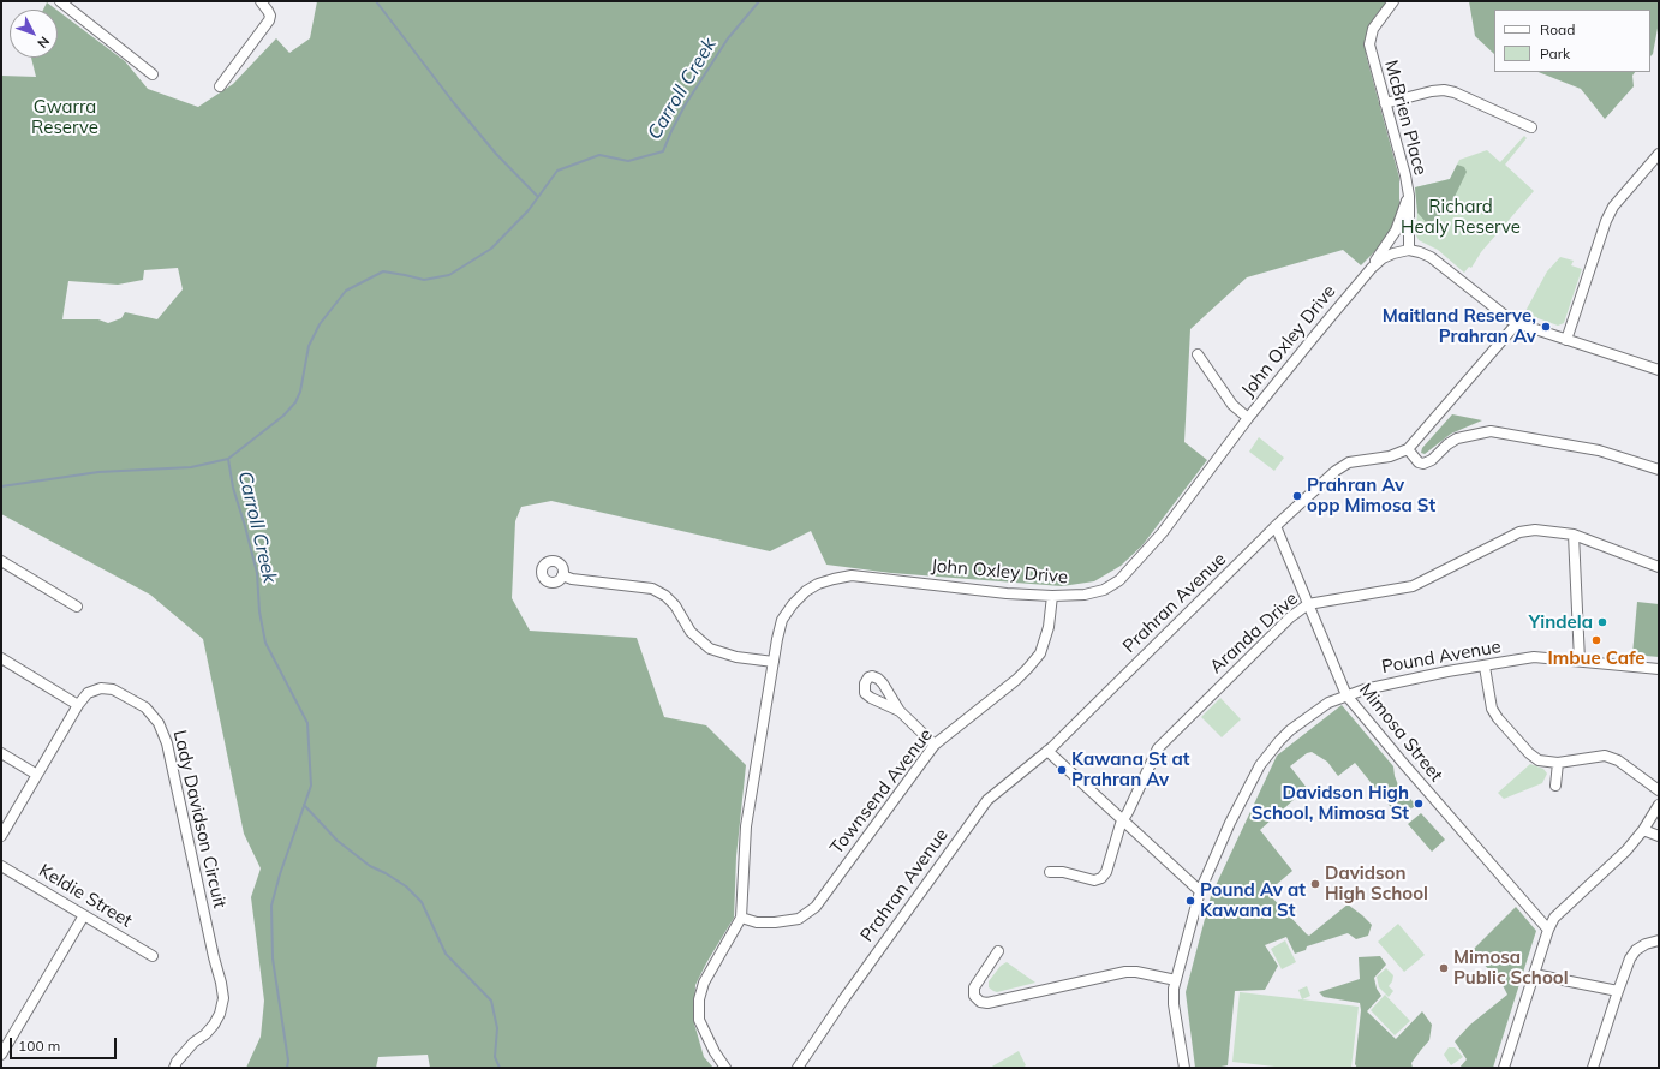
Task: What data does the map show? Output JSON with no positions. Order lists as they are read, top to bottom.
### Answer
{
  "streets": {
    "street": [
      "McBrien Place",
      "John Oxley Drive",
      "Prahran Avenue",
      "Aranda Drive",
      "Pound Avenue",
      "Mimosa Street",
      "Townsend Avenue",
      "Lady Davidson Circuit",
      "Keldie Street"
    ]
  },
  "crossings": [
    ["McBrien Place", "John Oxley Drive"],
    ["John Oxley Drive", "Townsend Avenue"],
    ["Prahran Avenue", "Mimosa Street"],
    ["Aranda Drive", "Mimosa Street"],
    ["Pound Avenue", "Mimosa Street"]
  ],
  "water": ["Carroll Creek"],
  "parks": ["Gwarra Reserve", "Richard Healy Reserve"],
  "places": [
    "Maitland Reserve, Prahran Av",
    "Prahran Av opp Mimosa St",
    "Yindela",
    "Imbue Cafe",
    "Kawana St at Prahran Av",
    "Davidson High School, Mimosa St",
    "Davidson High School",
    "Pound Av at Kawana St",
    "Mimosa Public School"
  ],
  "legend": ["Road", "Park"],
  "scale_bar": "100 m",
  "north": "bottom right"
}
